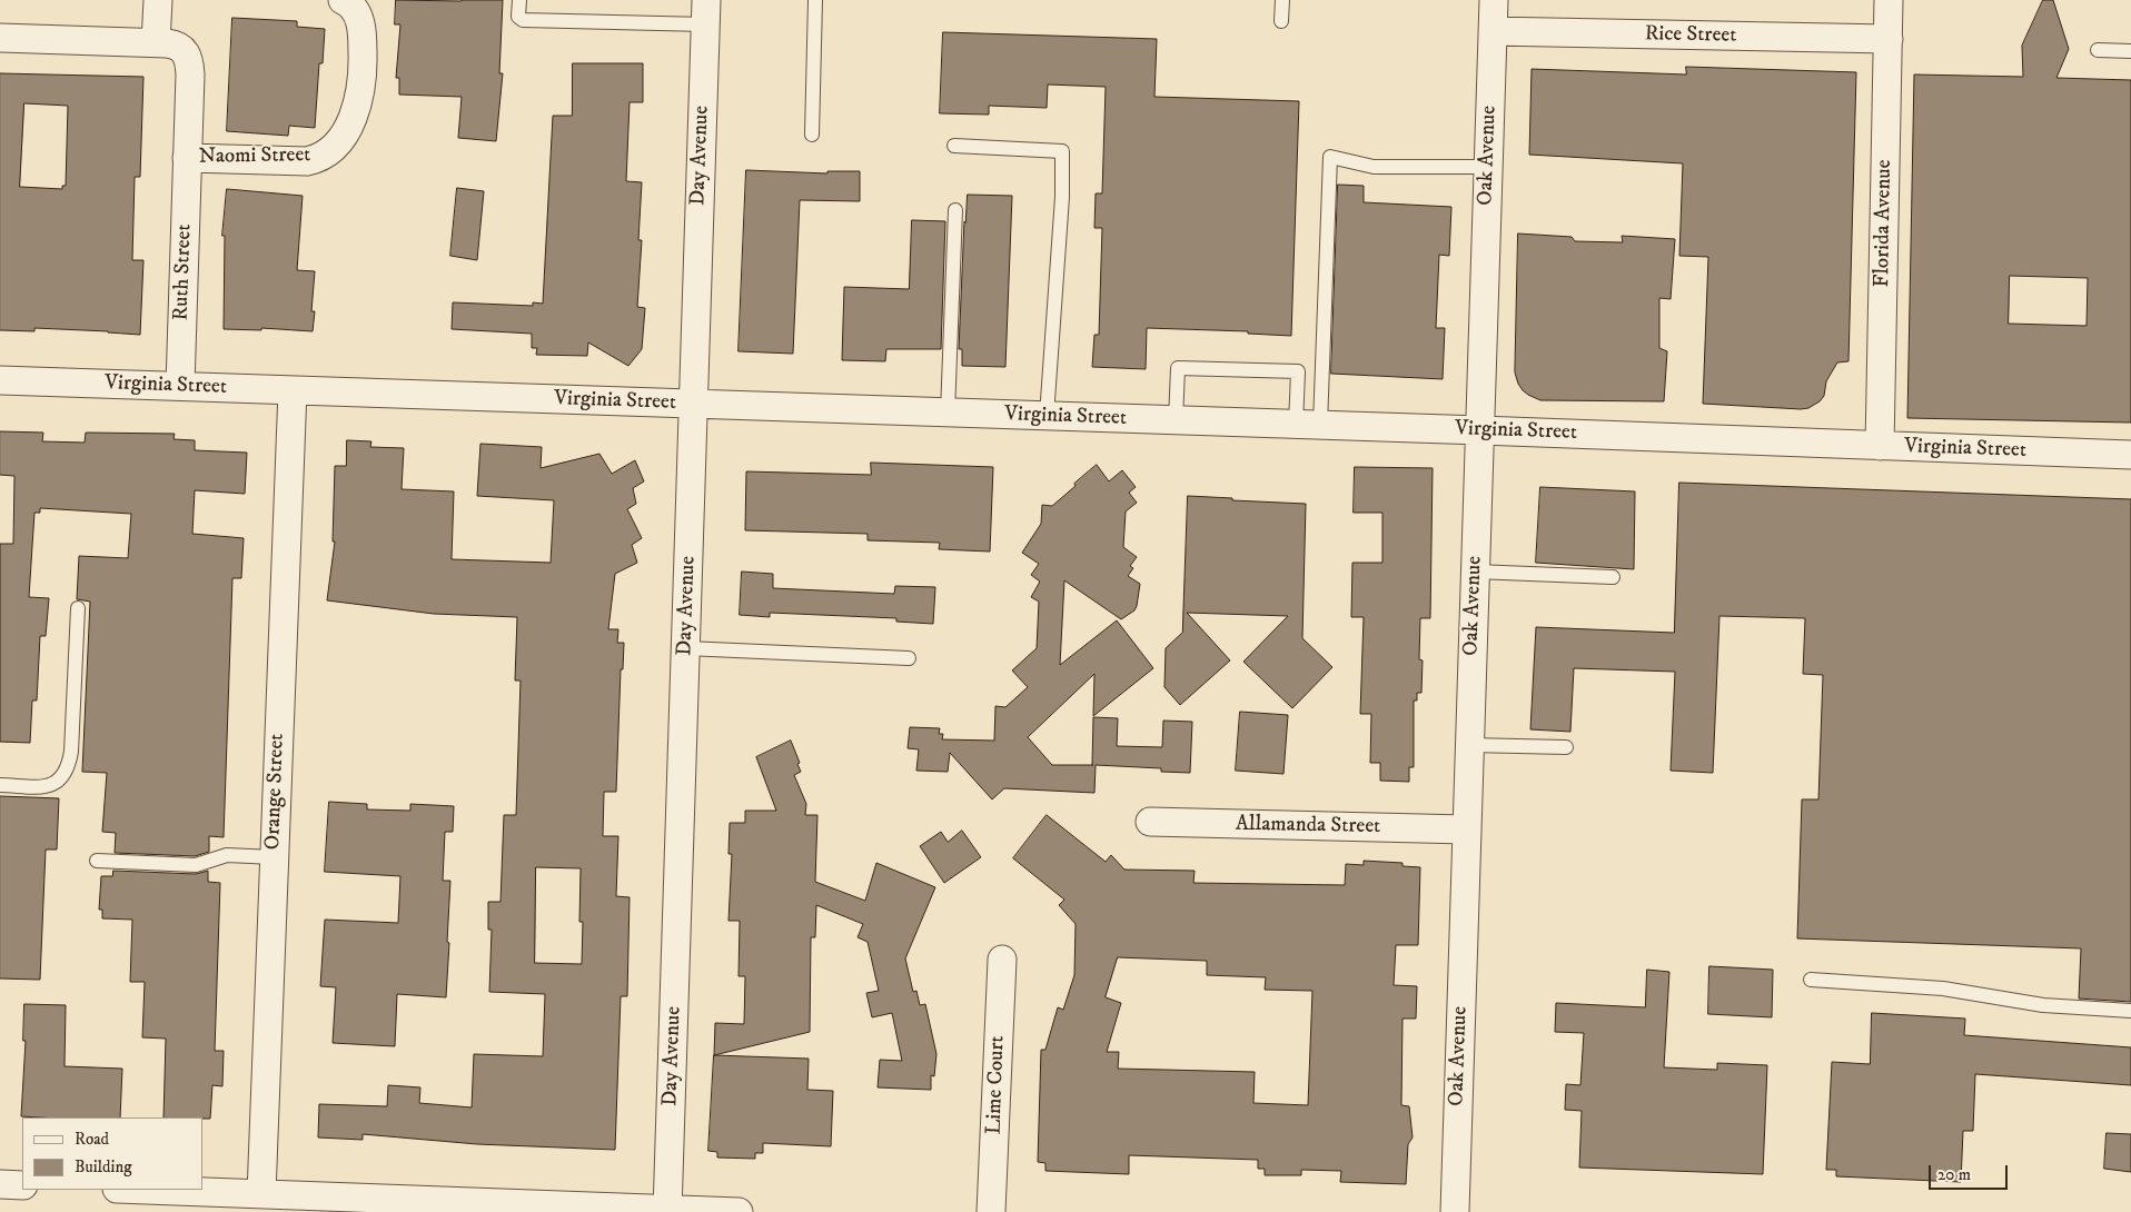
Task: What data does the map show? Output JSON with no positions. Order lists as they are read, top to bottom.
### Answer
{
  "streets": {
    "street": [
      "Rice Street",
      "Day Avenue",
      "Oak Avenue",
      "Naomi Street",
      "Florida Avenue",
      "Ruth Street",
      "Virginia Street",
      "Orange Street",
      "Allamanda Street",
      "Lime Court"
    ]
  },
  "crossings": [
    ["Rice Street", "Oak Avenue"],
    ["Rice Street", "Florida Avenue"],
    ["Day Avenue", "Virginia Street"],
    ["Oak Avenue", "Virginia Street"],
    ["Oak Avenue", "Allamanda Street"],
    ["Naomi Street", "Ruth Street"],
    ["Florida Avenue", "Virginia Street"],
    ["Ruth Street", "Virginia Street"],
    ["Virginia Street", "Orange Street"]
  ],
  "legend": ["Road", "Building"],
  "scale_bar": "20 m"
}
